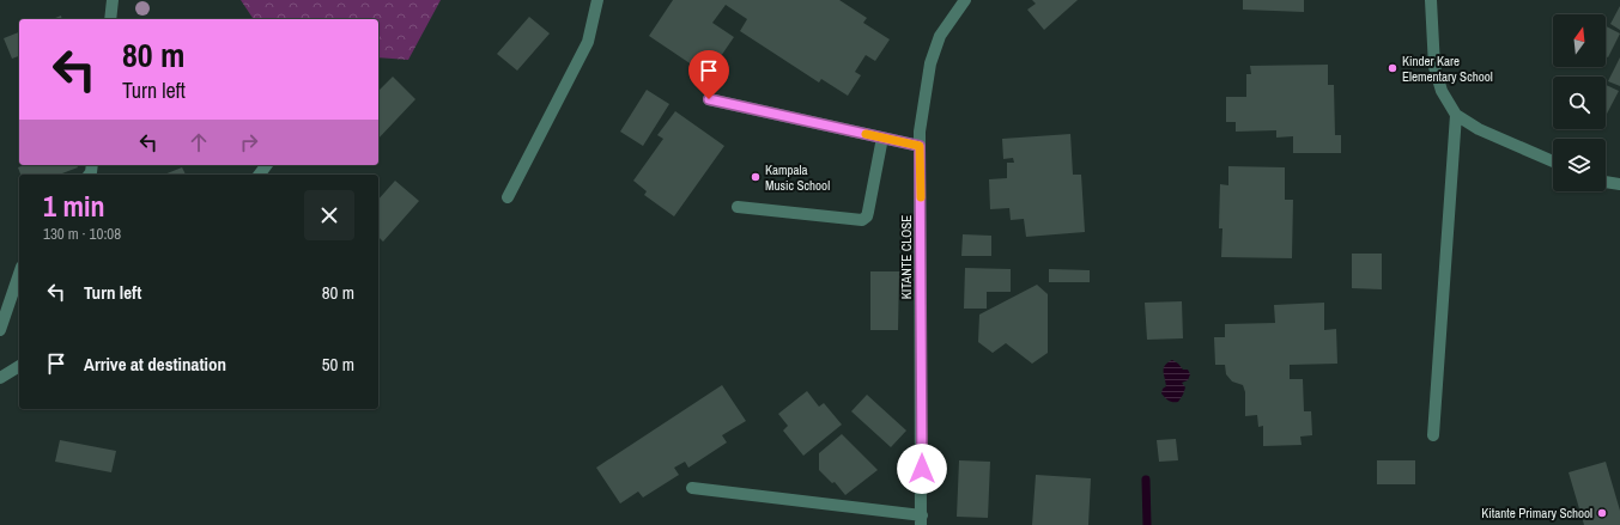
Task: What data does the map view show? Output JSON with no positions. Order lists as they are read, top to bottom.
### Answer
{
  "streets": {
    "street": ["KITANTE CLOSE"]
  },
  "places": ["Kinder Kare Elementary School", "Kampala Music School", "Kitante Primary School"],
  "north": "top",
  "page": {
    "turn": ["80 m", "Turn left"],
    "heading": ["1 min", "130 m · 10:08"],
    "list": [
      {
        "name": "Turn left",
        "value": "80 m"
      },
      {
        "name": "Arrive at destination",
        "value": "50 m"
      }
    ]
  }
}
